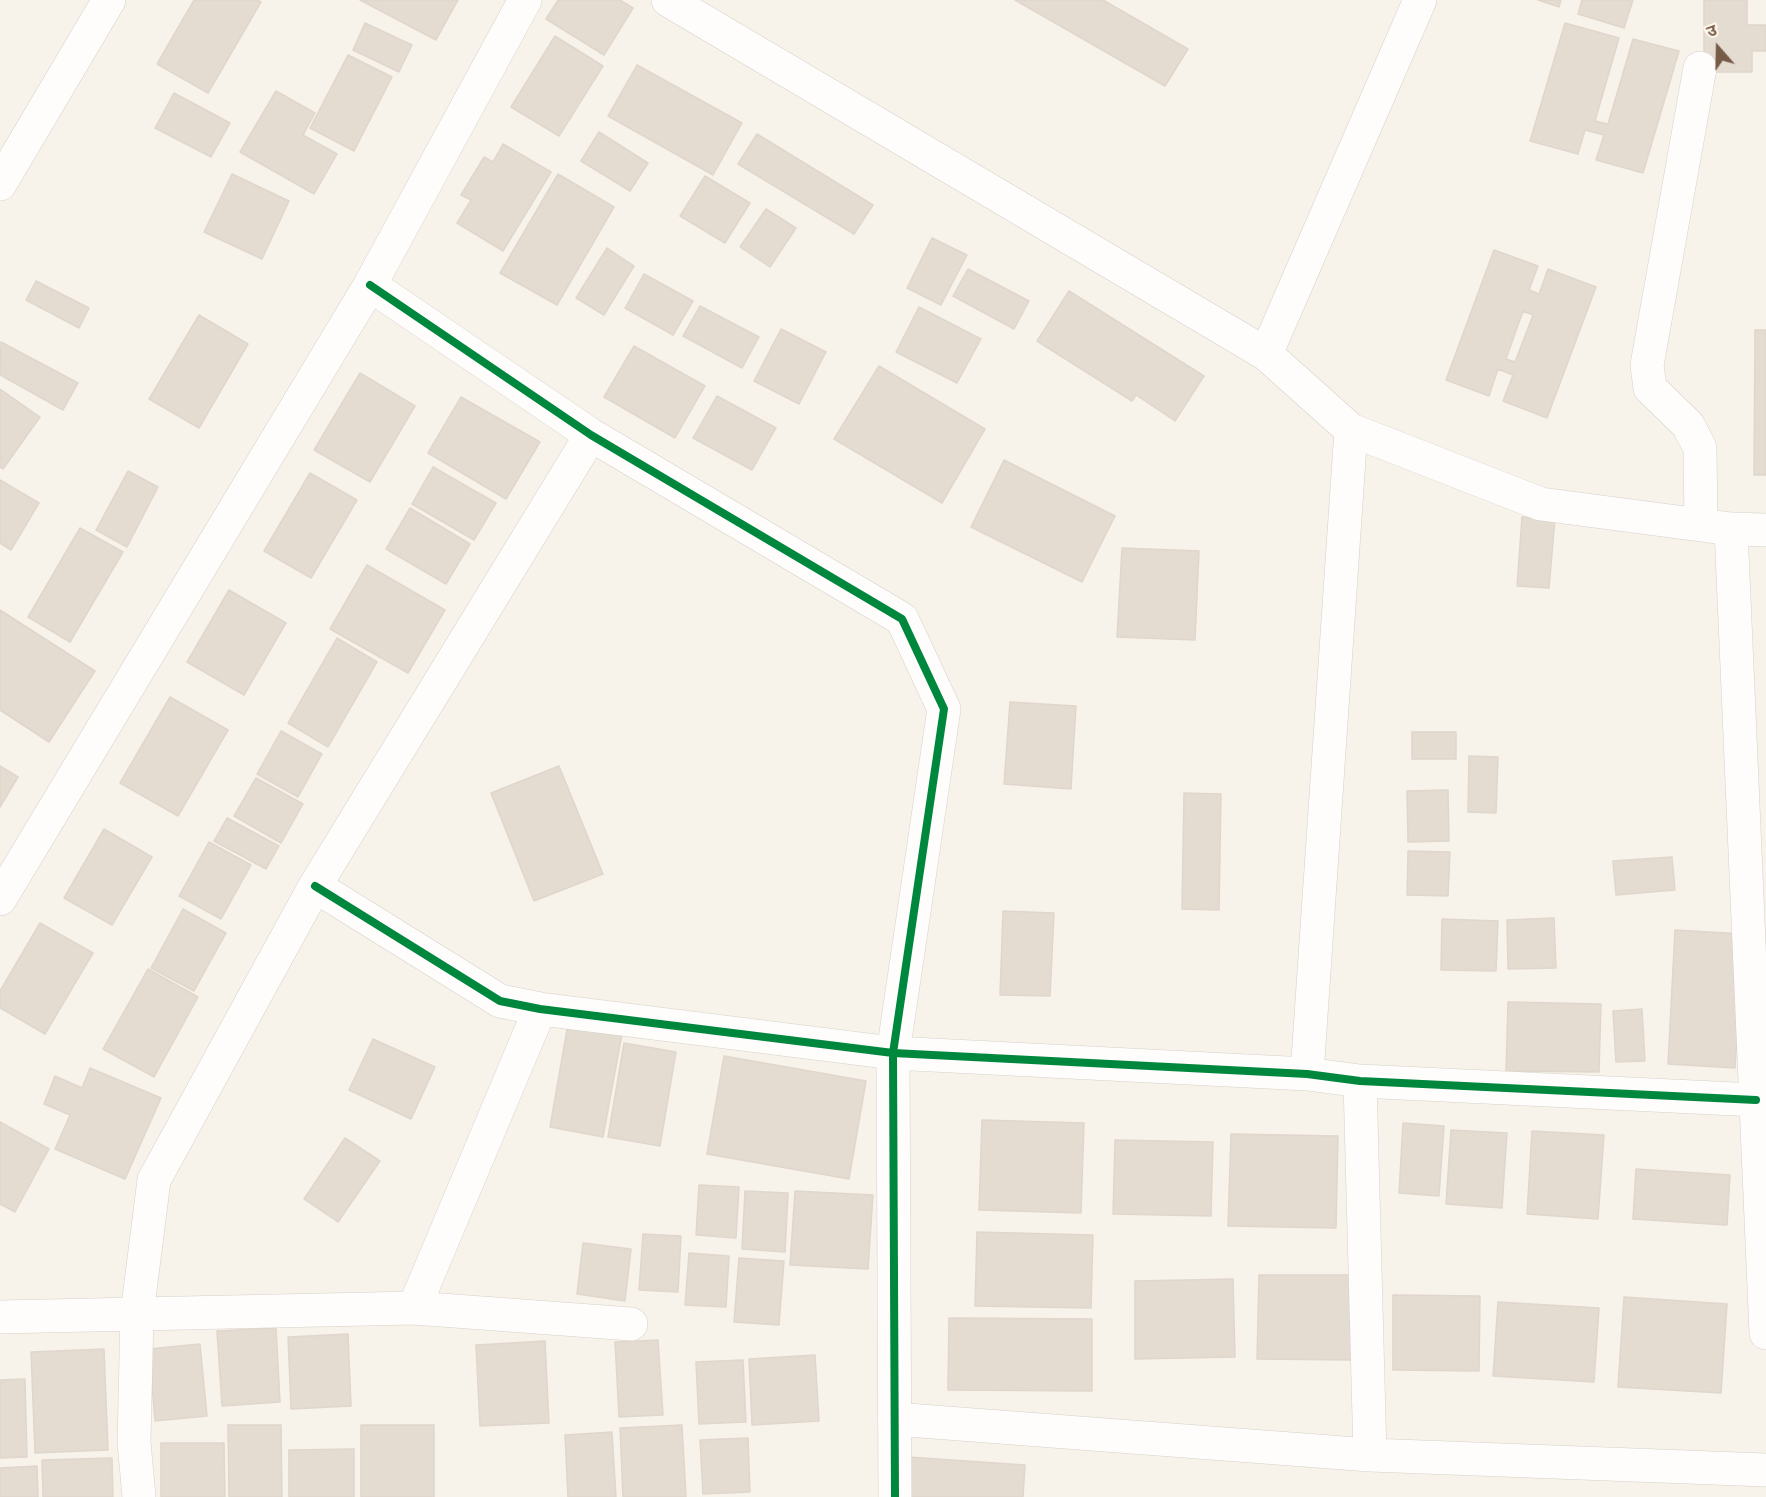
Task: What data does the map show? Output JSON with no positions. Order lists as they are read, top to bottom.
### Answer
{
  "north": "top"
}
